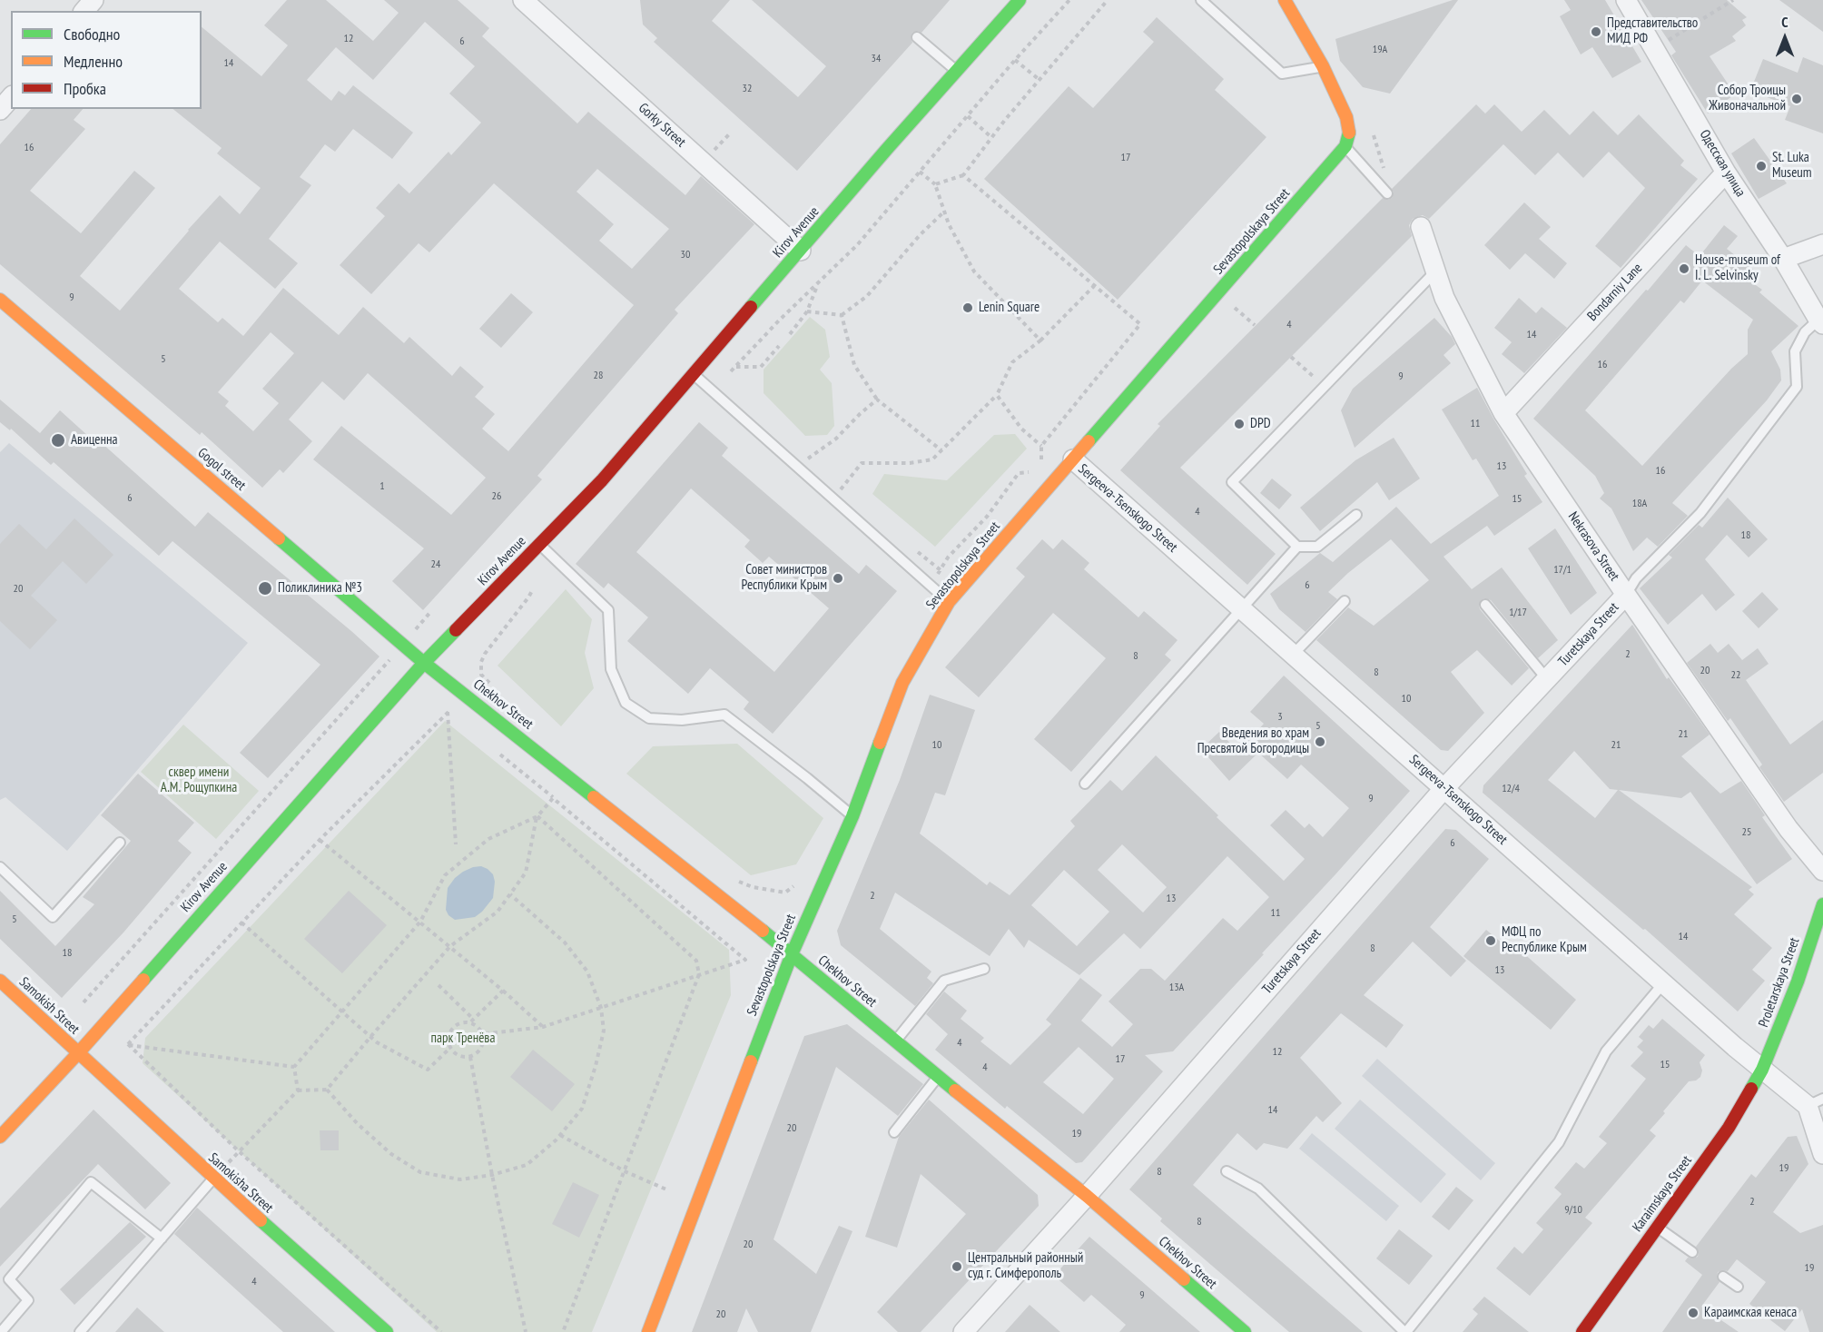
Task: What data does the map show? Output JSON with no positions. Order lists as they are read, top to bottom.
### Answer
{
  "streets": {
    "main road": [
      "Sevastopolskaya Street",
      "Kirov Avenue",
      "Gogol street",
      "Chekhov Street",
      "Proletarskaya Street",
      "Samokish Street",
      "Samokisha Street",
      "Karaimskaya Street"
    ],
    "street": [
      "Gorky Street",
      "Одесская улица",
      "Bondarniy Lane",
      "Sergeeva-Tsenskogo Street",
      "Nekrasova Street",
      "Turetskaya Street"
    ]
  },
  "crossings": [
    ["Gorky Street", "Kirov Avenue"],
    ["Одесская улица", "Bondarniy Lane"],
    ["Sevastopolskaya Street", "Sergeeva-Tsenskogo Street"],
    ["Sevastopolskaya Street", "Chekhov Street"],
    ["Kirov Avenue", "Gogol street"],
    ["Kirov Avenue", "Chekhov Street"],
    ["Kirov Avenue", "Samokish Street"],
    ["Kirov Avenue", "Samokisha Street"],
    ["Bondarniy Lane", "Nekrasova Street"],
    ["Gogol street", "Chekhov Street"],
    ["Sergeeva-Tsenskogo Street", "Turetskaya Street"],
    ["Sergeeva-Tsenskogo Street", "Proletarskaya Street"],
    ["Sergeeva-Tsenskogo Street", "Karaimskaya Street"],
    ["Nekrasova Street", "Turetskaya Street"],
    ["Turetskaya Street", "Chekhov Street"],
    ["Proletarskaya Street", "Karaimskaya Street"],
    ["Samokish Street", "Samokisha Street"]
  ],
  "parks": ["сквер имени А.М. Рощупкина", "парк Тренёва"],
  "places": [
    "Представительство МИД РФ",
    "Собор Троицы Живоначальной",
    "St. Luka Museum",
    "House-museum of I. L. Selvinsky",
    "Lenin Square",
    "DPD",
    "Авиценна",
    "Совет министров Республики Крым",
    "Поликлиника №3",
    "Введения во храм Пресвятой Богородицы",
    "МФЦ по Республике Крым",
    "Центральный районный суд г. Симферополь",
    "Караимская кенаса"
  ],
  "house_numbers": [
    "12",
    "6",
    "19А",
    "34",
    "14",
    "32",
    "16",
    "17",
    "30",
    "9",
    "4",
    "14",
    "5",
    "16",
    "28",
    "9",
    "11",
    "13",
    "16",
    "1",
    "26",
    "6",
    "15",
    "18А",
    "4",
    "18",
    "24",
    "17/1",
    "6",
    "20",
    "1/17",
    "2",
    "8",
    "20",
    "8",
    "22",
    "10",
    "3",
    "5",
    "21",
    "10",
    "21",
    "12/4",
    "9",
    "25",
    "6",
    "2",
    "13",
    "11",
    "5",
    "14",
    "8",
    "18",
    "13",
    "13А",
    "4",
    "12",
    "17",
    "15",
    "4",
    "14",
    "20",
    "19",
    "19",
    "8",
    "2",
    "9/10",
    "8",
    "20",
    "19",
    "4",
    "9",
    "20"
  ],
  "legend": ["Свободно", "Медленно", "Пробка"],
  "north": "top"
}
